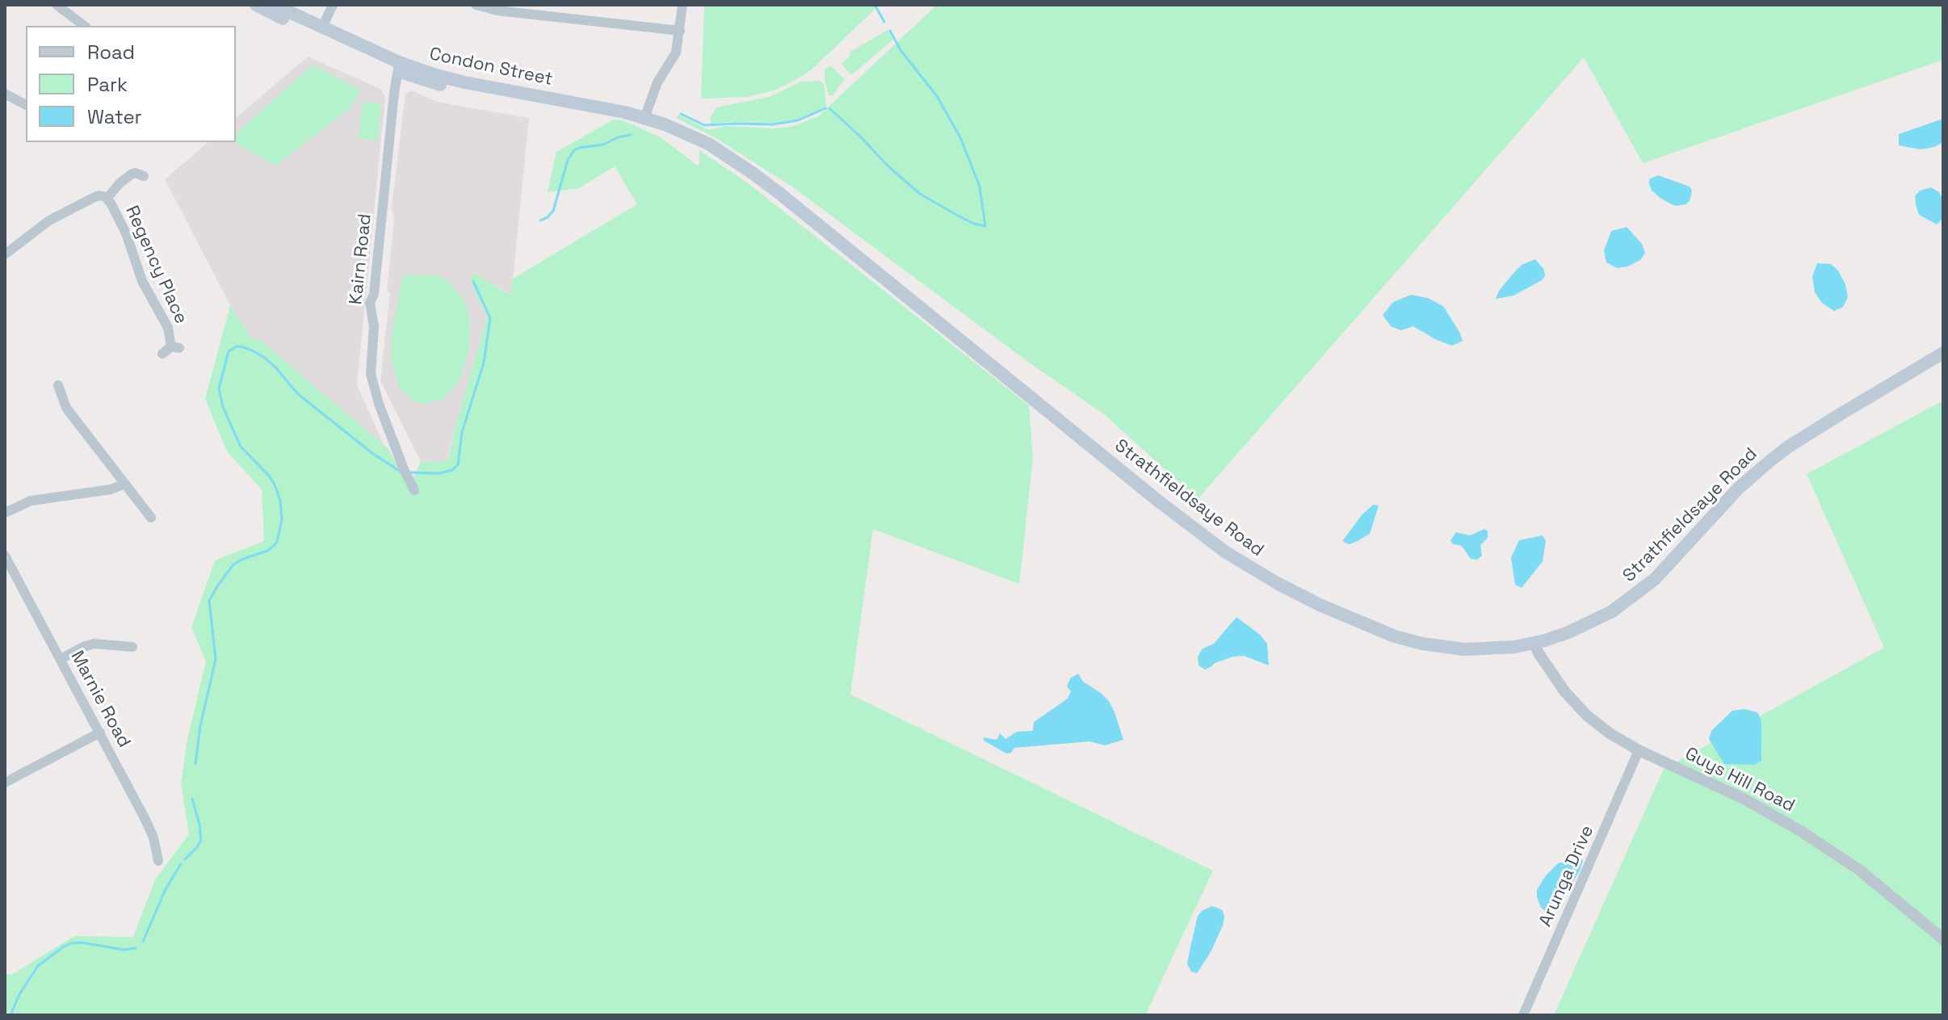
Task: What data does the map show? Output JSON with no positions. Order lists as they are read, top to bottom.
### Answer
{
  "streets": {
    "main road": ["Condon Street", "Strathfieldsaye Road"],
    "street": [
      "Kairn Road",
      "Regency Place",
      "Marnie Road",
      "Guys Hill Road",
      "Arunga Drive"
    ]
  },
  "crossings": [
    ["Condon Street", "Kairn Road"],
    ["Condon Street", "Strathfieldsaye Road"],
    ["Strathfieldsaye Road", "Guys Hill Road"],
    ["Guys Hill Road", "Arunga Drive"]
  ],
  "legend": ["Road", "Park", "Water"]
}
